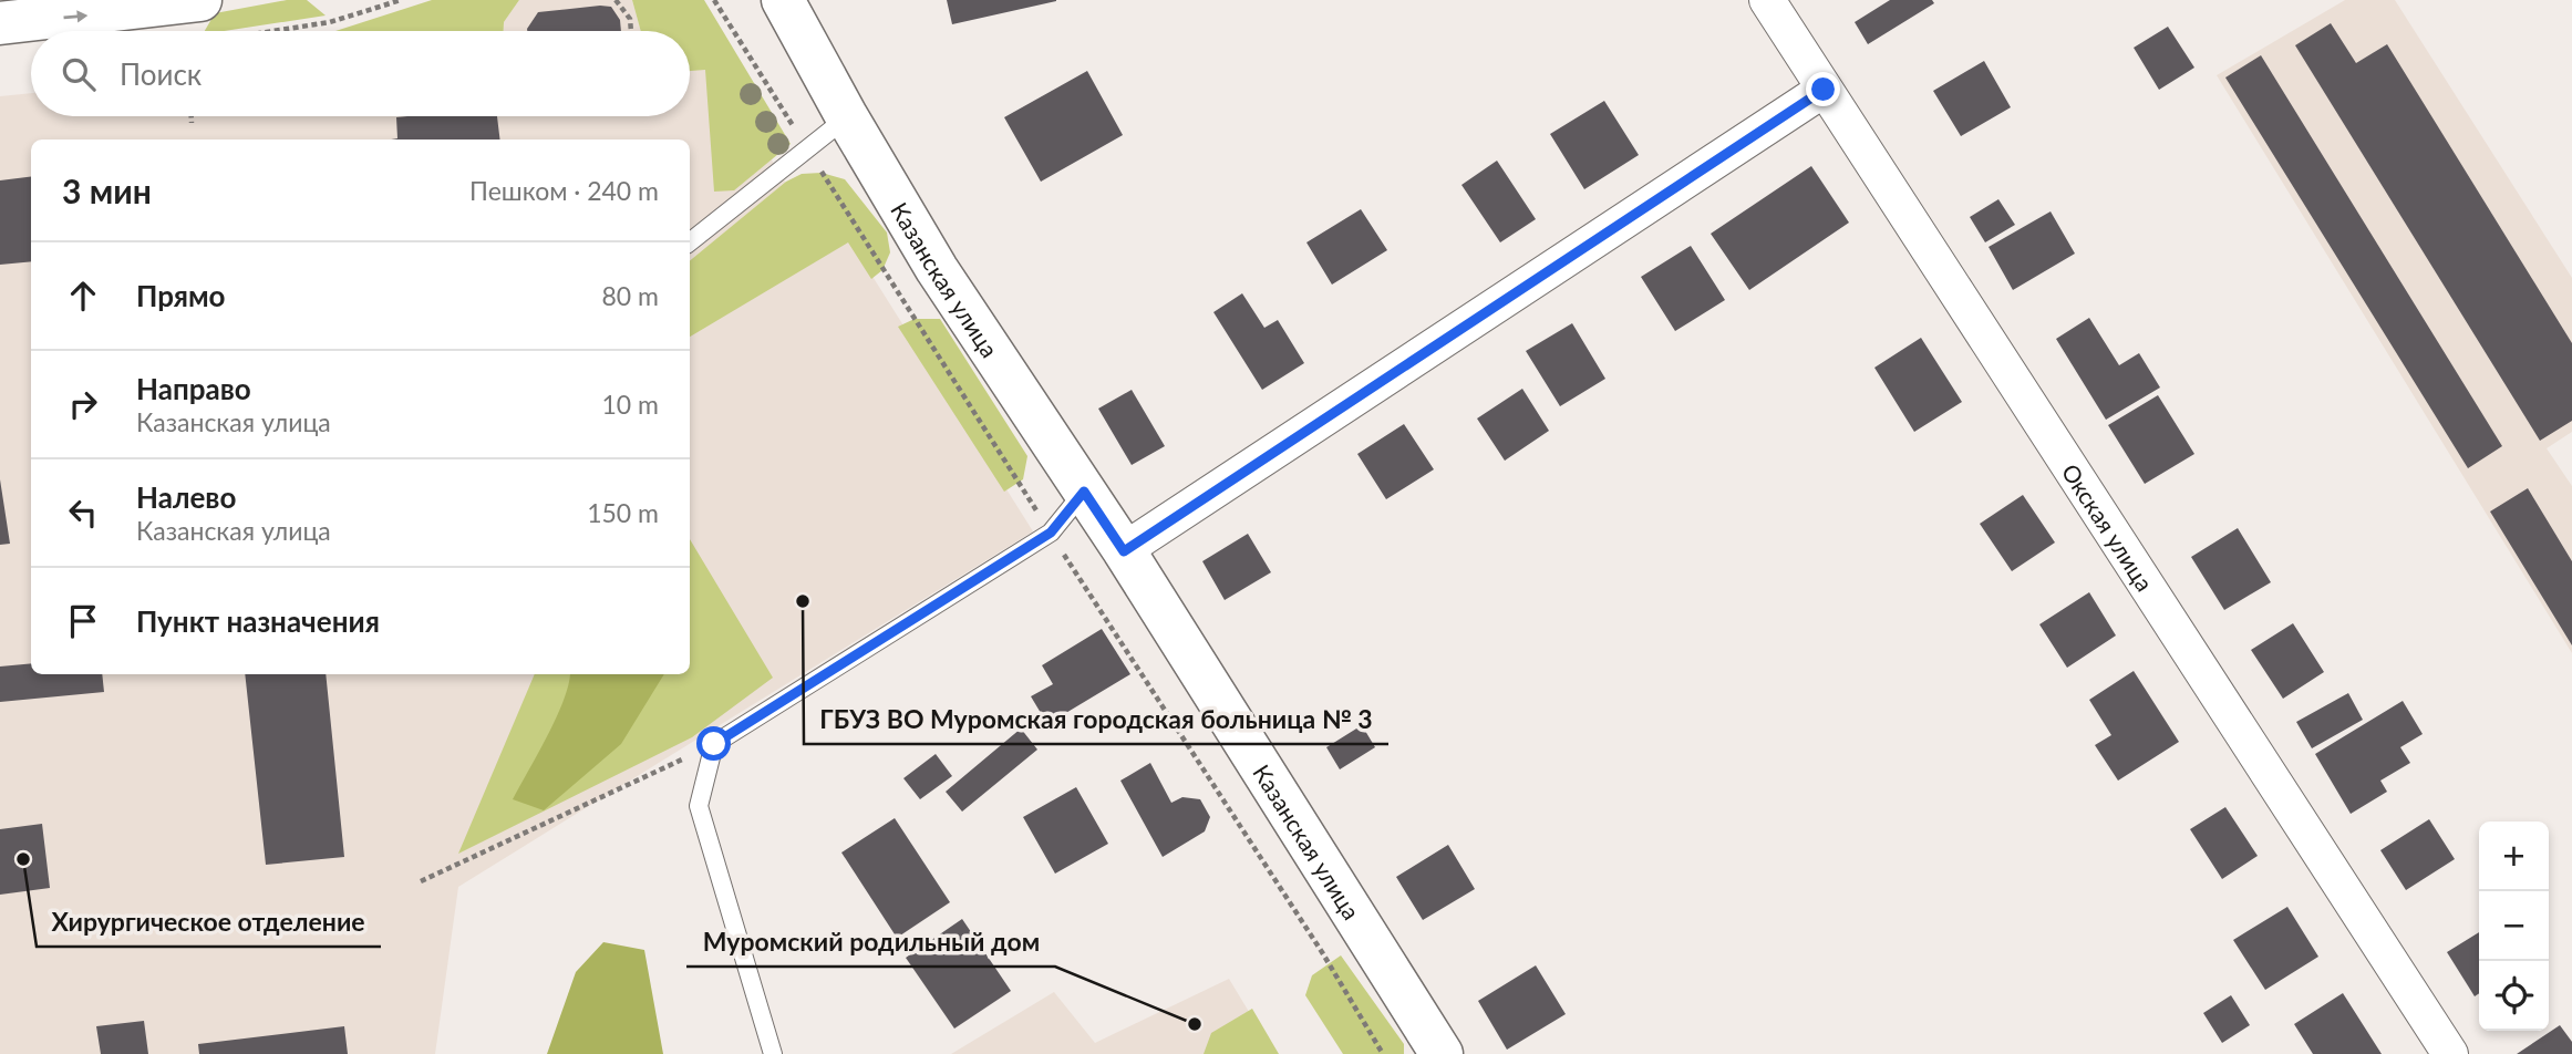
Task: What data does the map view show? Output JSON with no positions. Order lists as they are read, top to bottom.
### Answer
{
  "streets": {
    "street": ["Казанская улица", "Окская улица"]
  },
  "places": ["ГБУЗ ВО Муромская городская больница № 3", "Хирургическое отделение", "Муромский родильный дом"],
  "page": {
    "search": "Поиск",
    "heading": ["3 мин", "Пешком · 240 m"],
    "list": [
      ["Прямо", "80 m"],
      ["Направо", "Казанская улица", "10 m"],
      ["Налево", "Казанская улица", "150 m"],
      "Пункт назначения"
    ],
    "map_buttons": ["+", "−"]
  }
}
